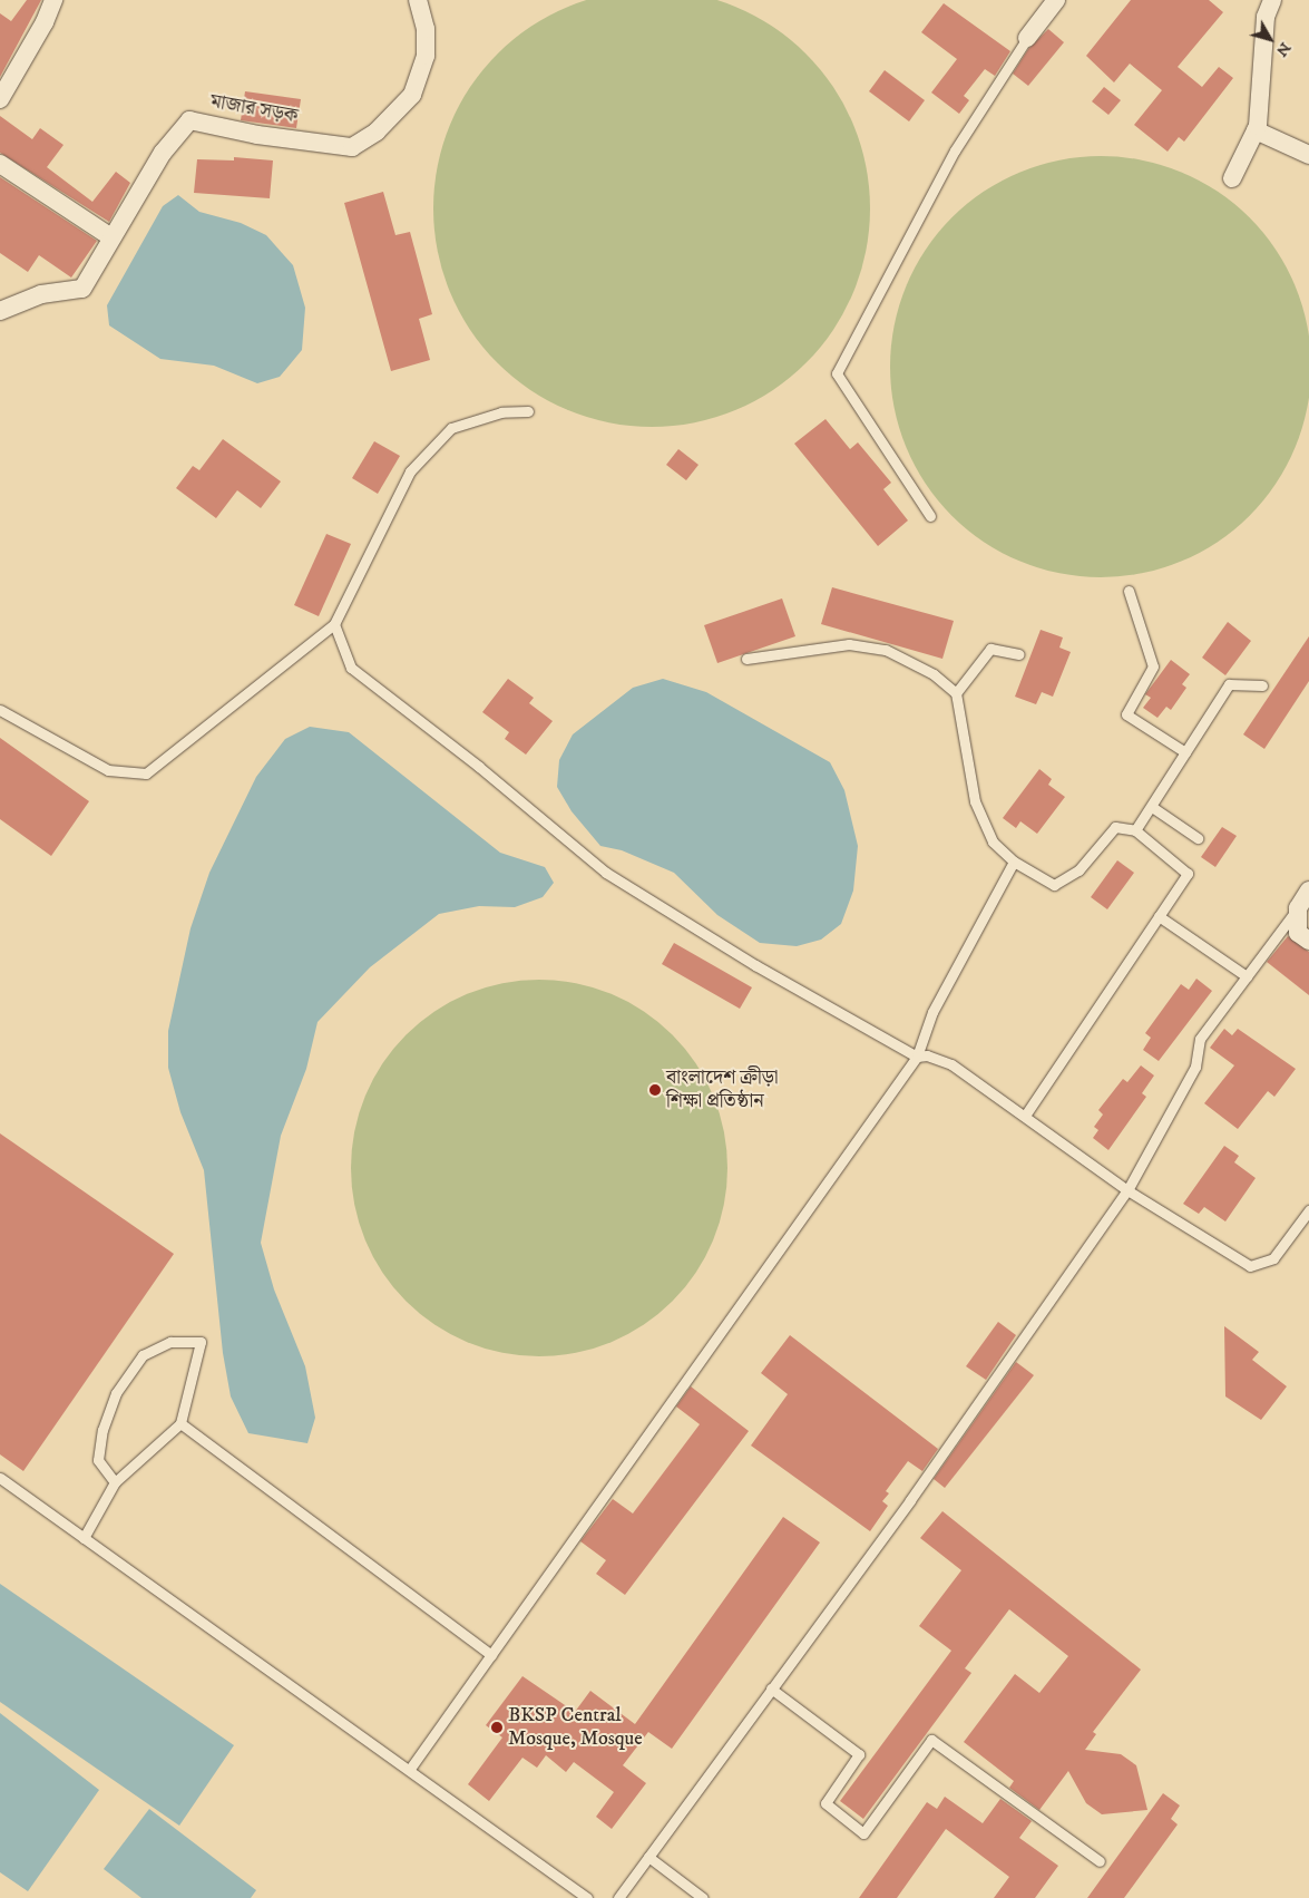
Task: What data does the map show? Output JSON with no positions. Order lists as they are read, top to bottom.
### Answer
{
  "streets": {
    "street": ["মাজার সড়ক"]
  },
  "places": ["বাংলাদেশ ক্রীড়া শিক্ষা প্রতিষ্ঠান", "BKSP Central Mosque, Mosque"],
  "north": "bottom right"
}
